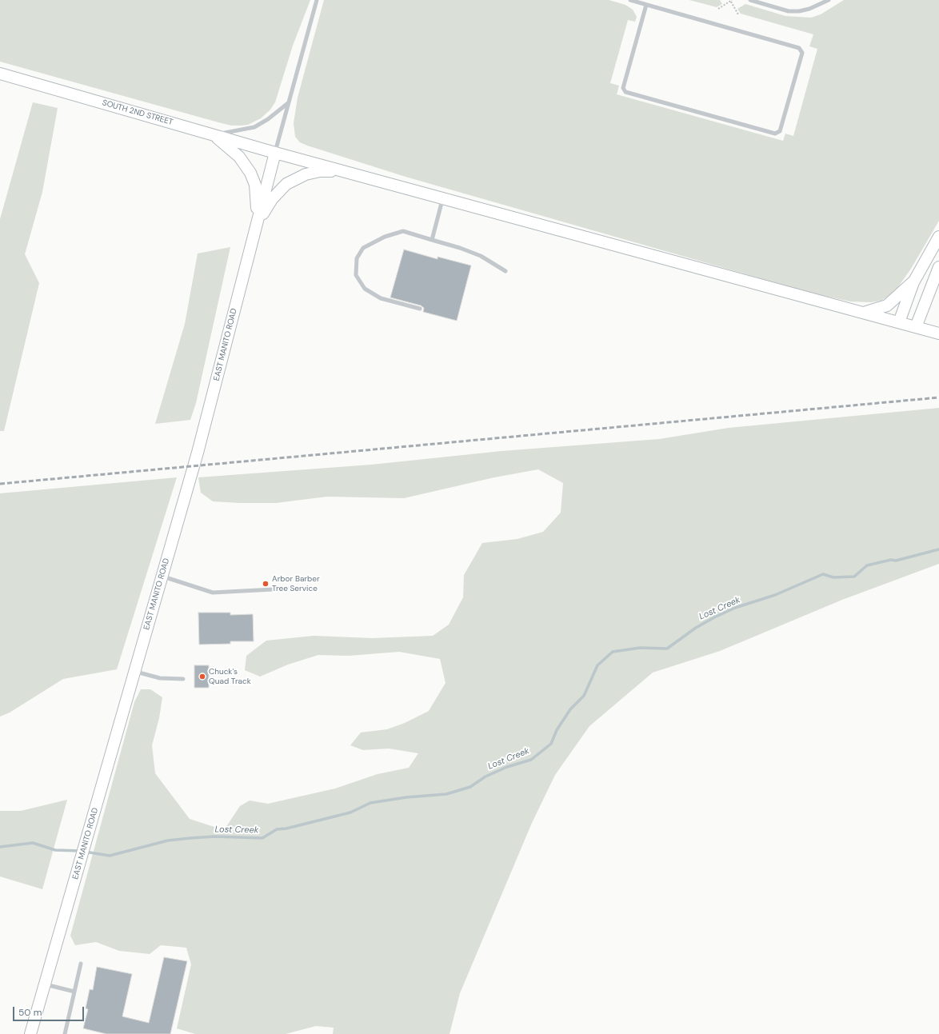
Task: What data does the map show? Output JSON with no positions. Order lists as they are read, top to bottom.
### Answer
{
  "streets": {
    "main road": ["SOUTH 2ND STREET", "EAST MANITO ROAD"]
  },
  "crossings": [
    ["SOUTH 2ND STREET", "EAST MANITO ROAD"]
  ],
  "water": ["Lost Creek"],
  "places": ["Arbor Barber Tree Service", "Chuck's Quad Track"],
  "scale_bar": "50 m"
}
